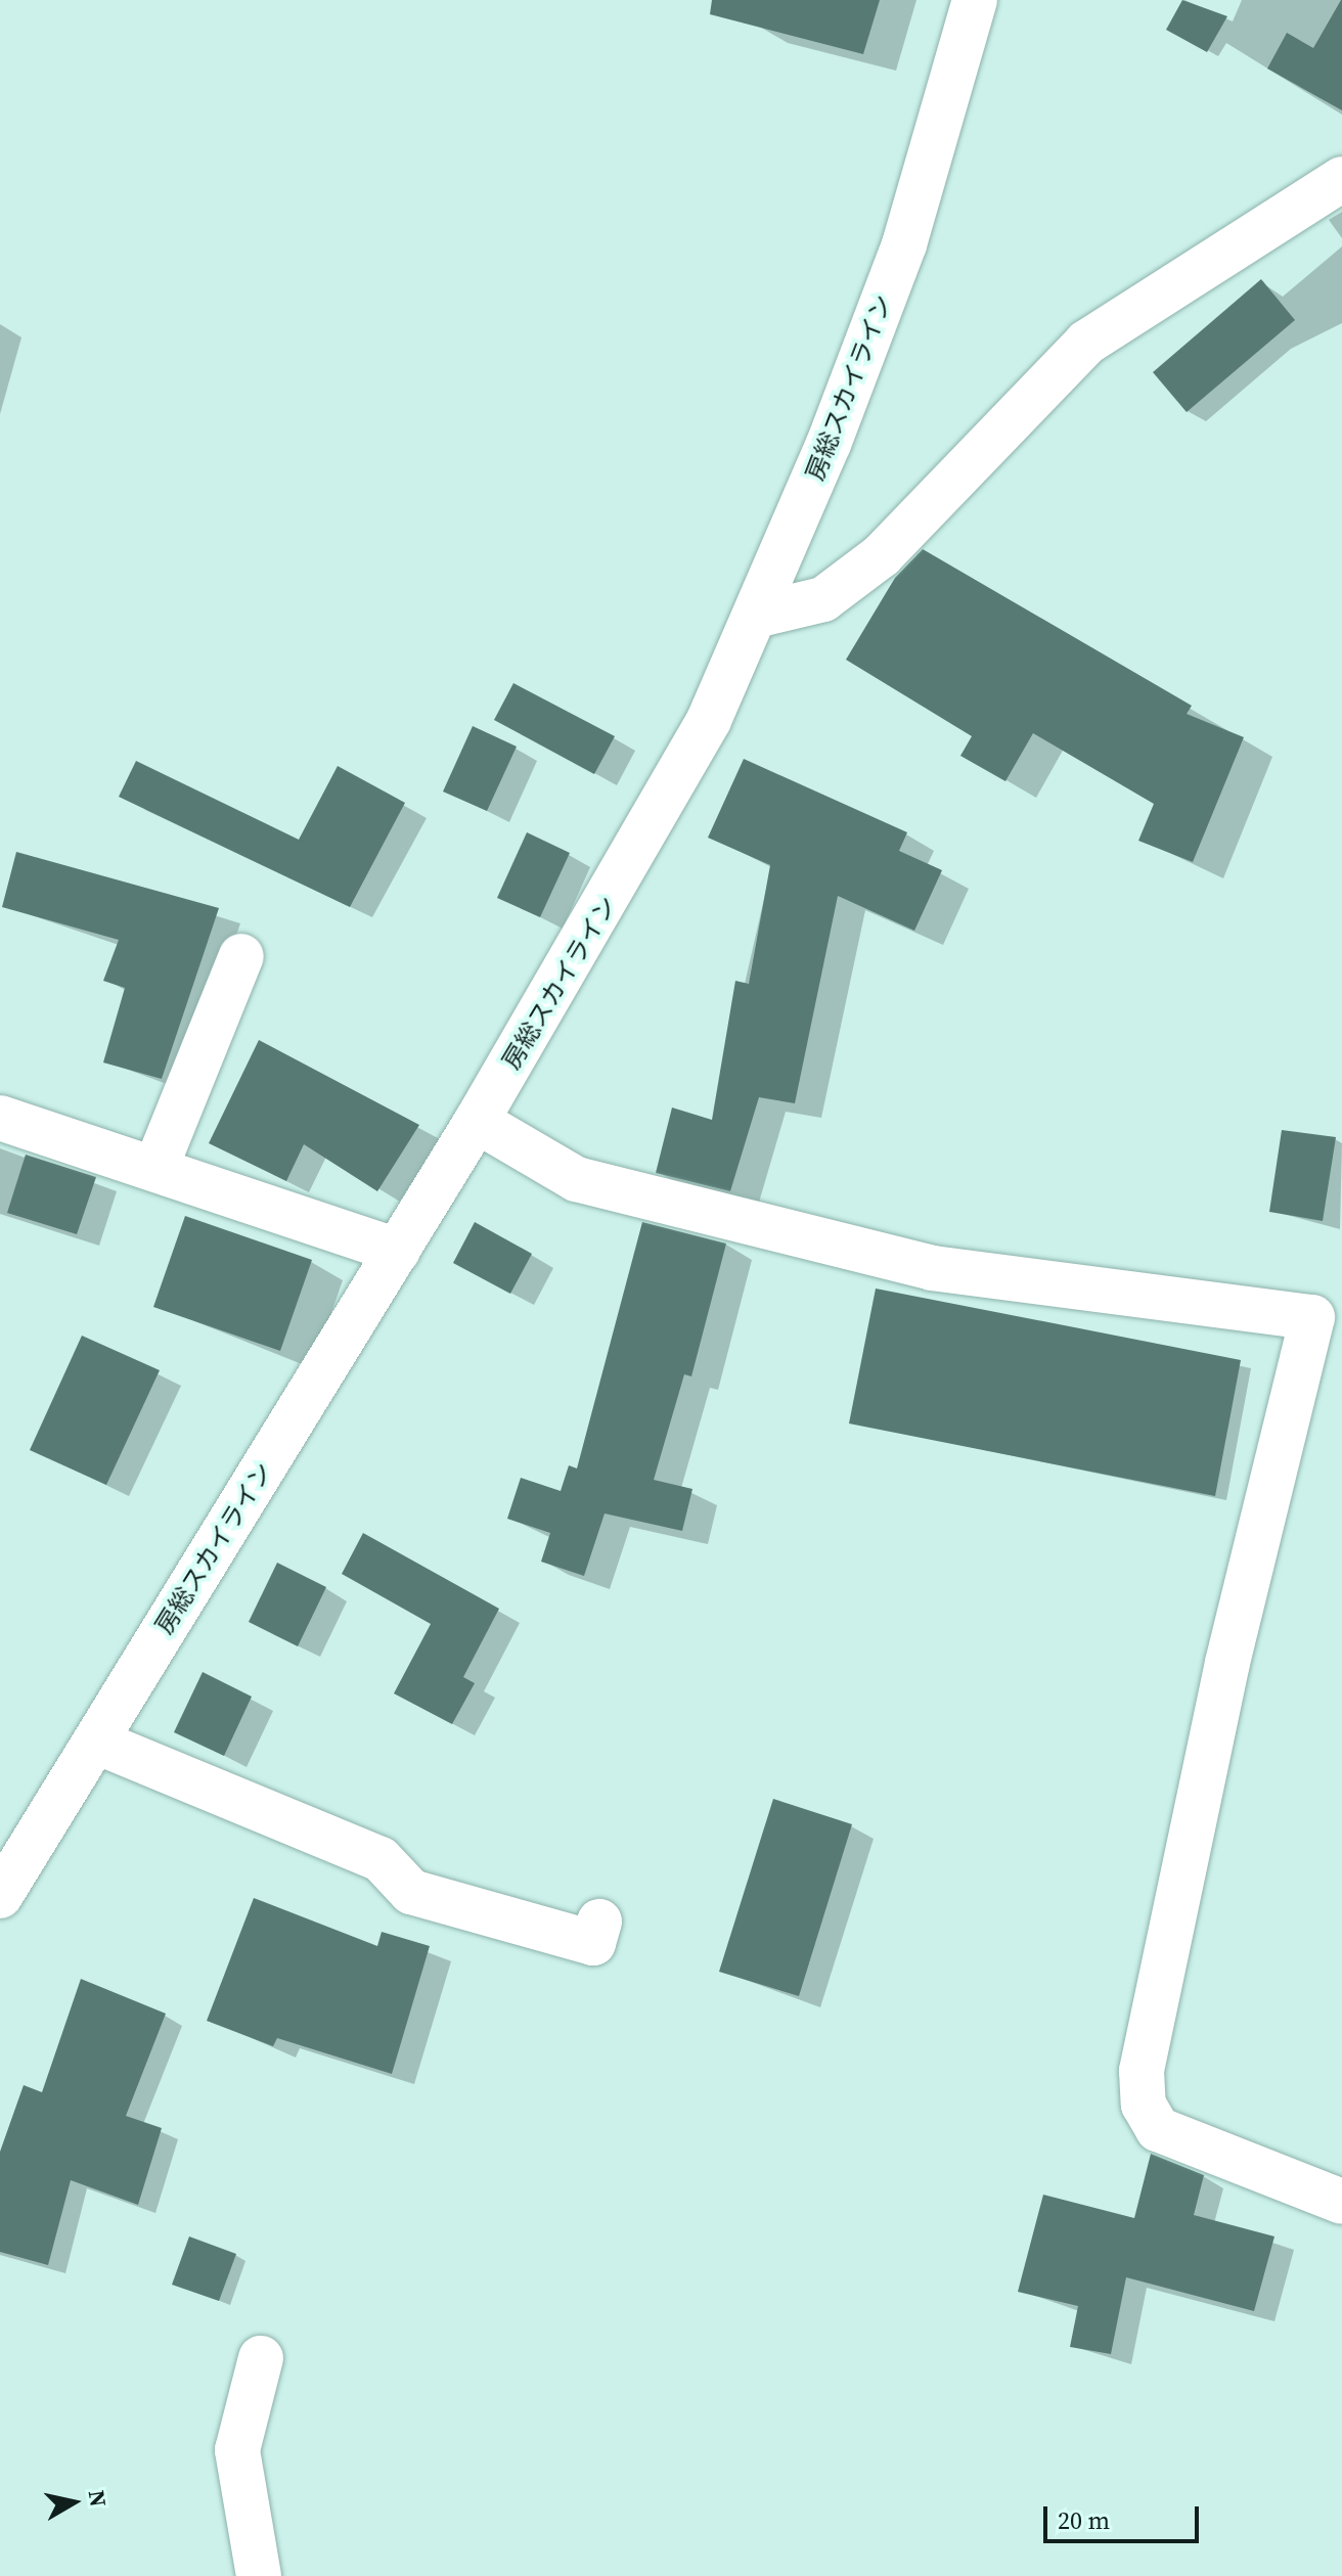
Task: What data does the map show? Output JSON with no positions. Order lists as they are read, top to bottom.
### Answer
{
  "streets": {
    "street": ["房総スカイライン"]
  },
  "scale_bar": "20 m",
  "north": "right"
}
